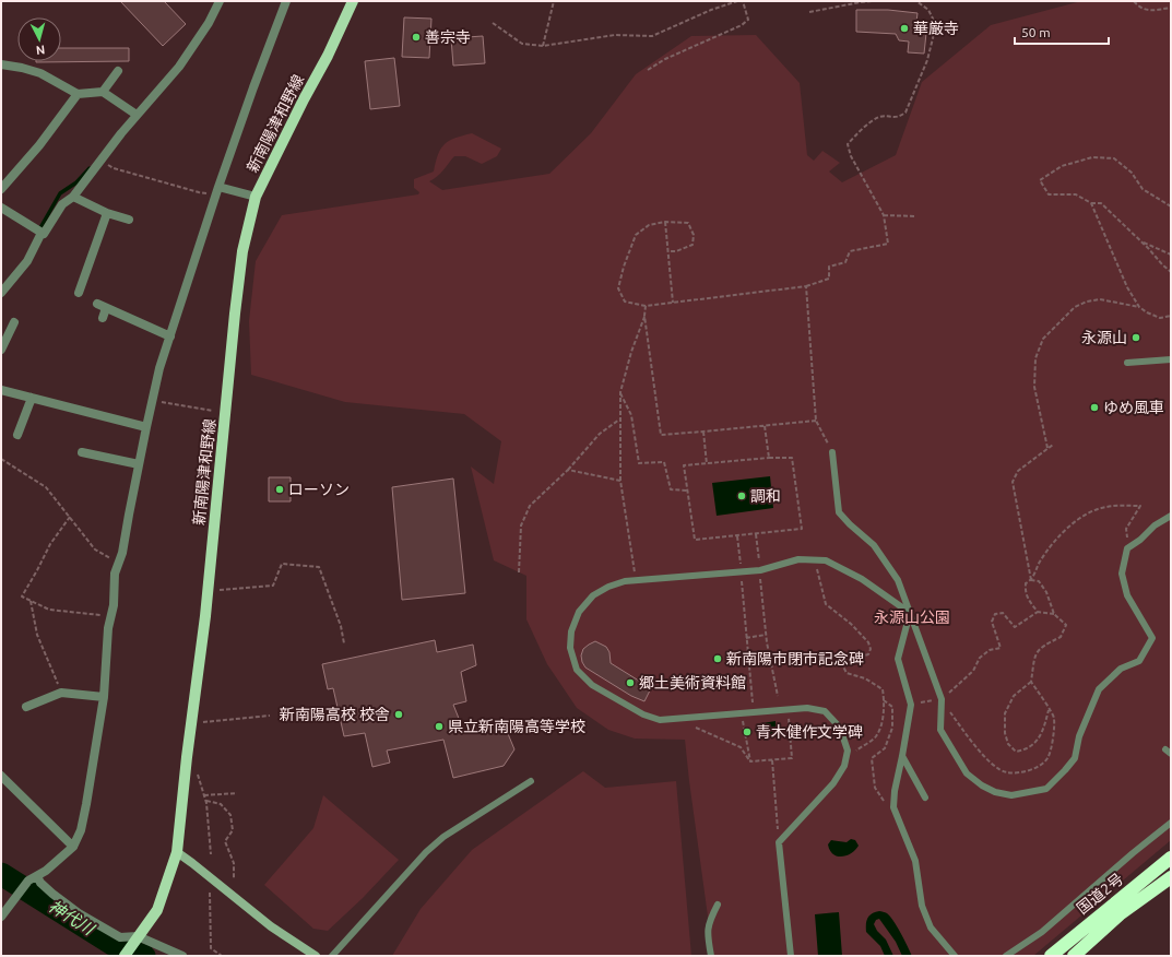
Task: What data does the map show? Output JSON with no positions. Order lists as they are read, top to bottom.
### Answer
{
  "streets": {
    "highway": ["国道2号"],
    "main road": ["新南陽津和野線"]
  },
  "water": ["神代川"],
  "parks": ["永源山公園"],
  "places": [
    "華厳寺",
    "善宗寺",
    "永源山",
    "ゆめ風車",
    "ローソン",
    "調和",
    "新南陽市閉市記念碑",
    "郷土美術資料館",
    "新南陽高校 校舎",
    "県立新南陽高等学校",
    "青木健作文学碑"
  ],
  "scale_bar": "50 m",
  "north": "bottom"
}
